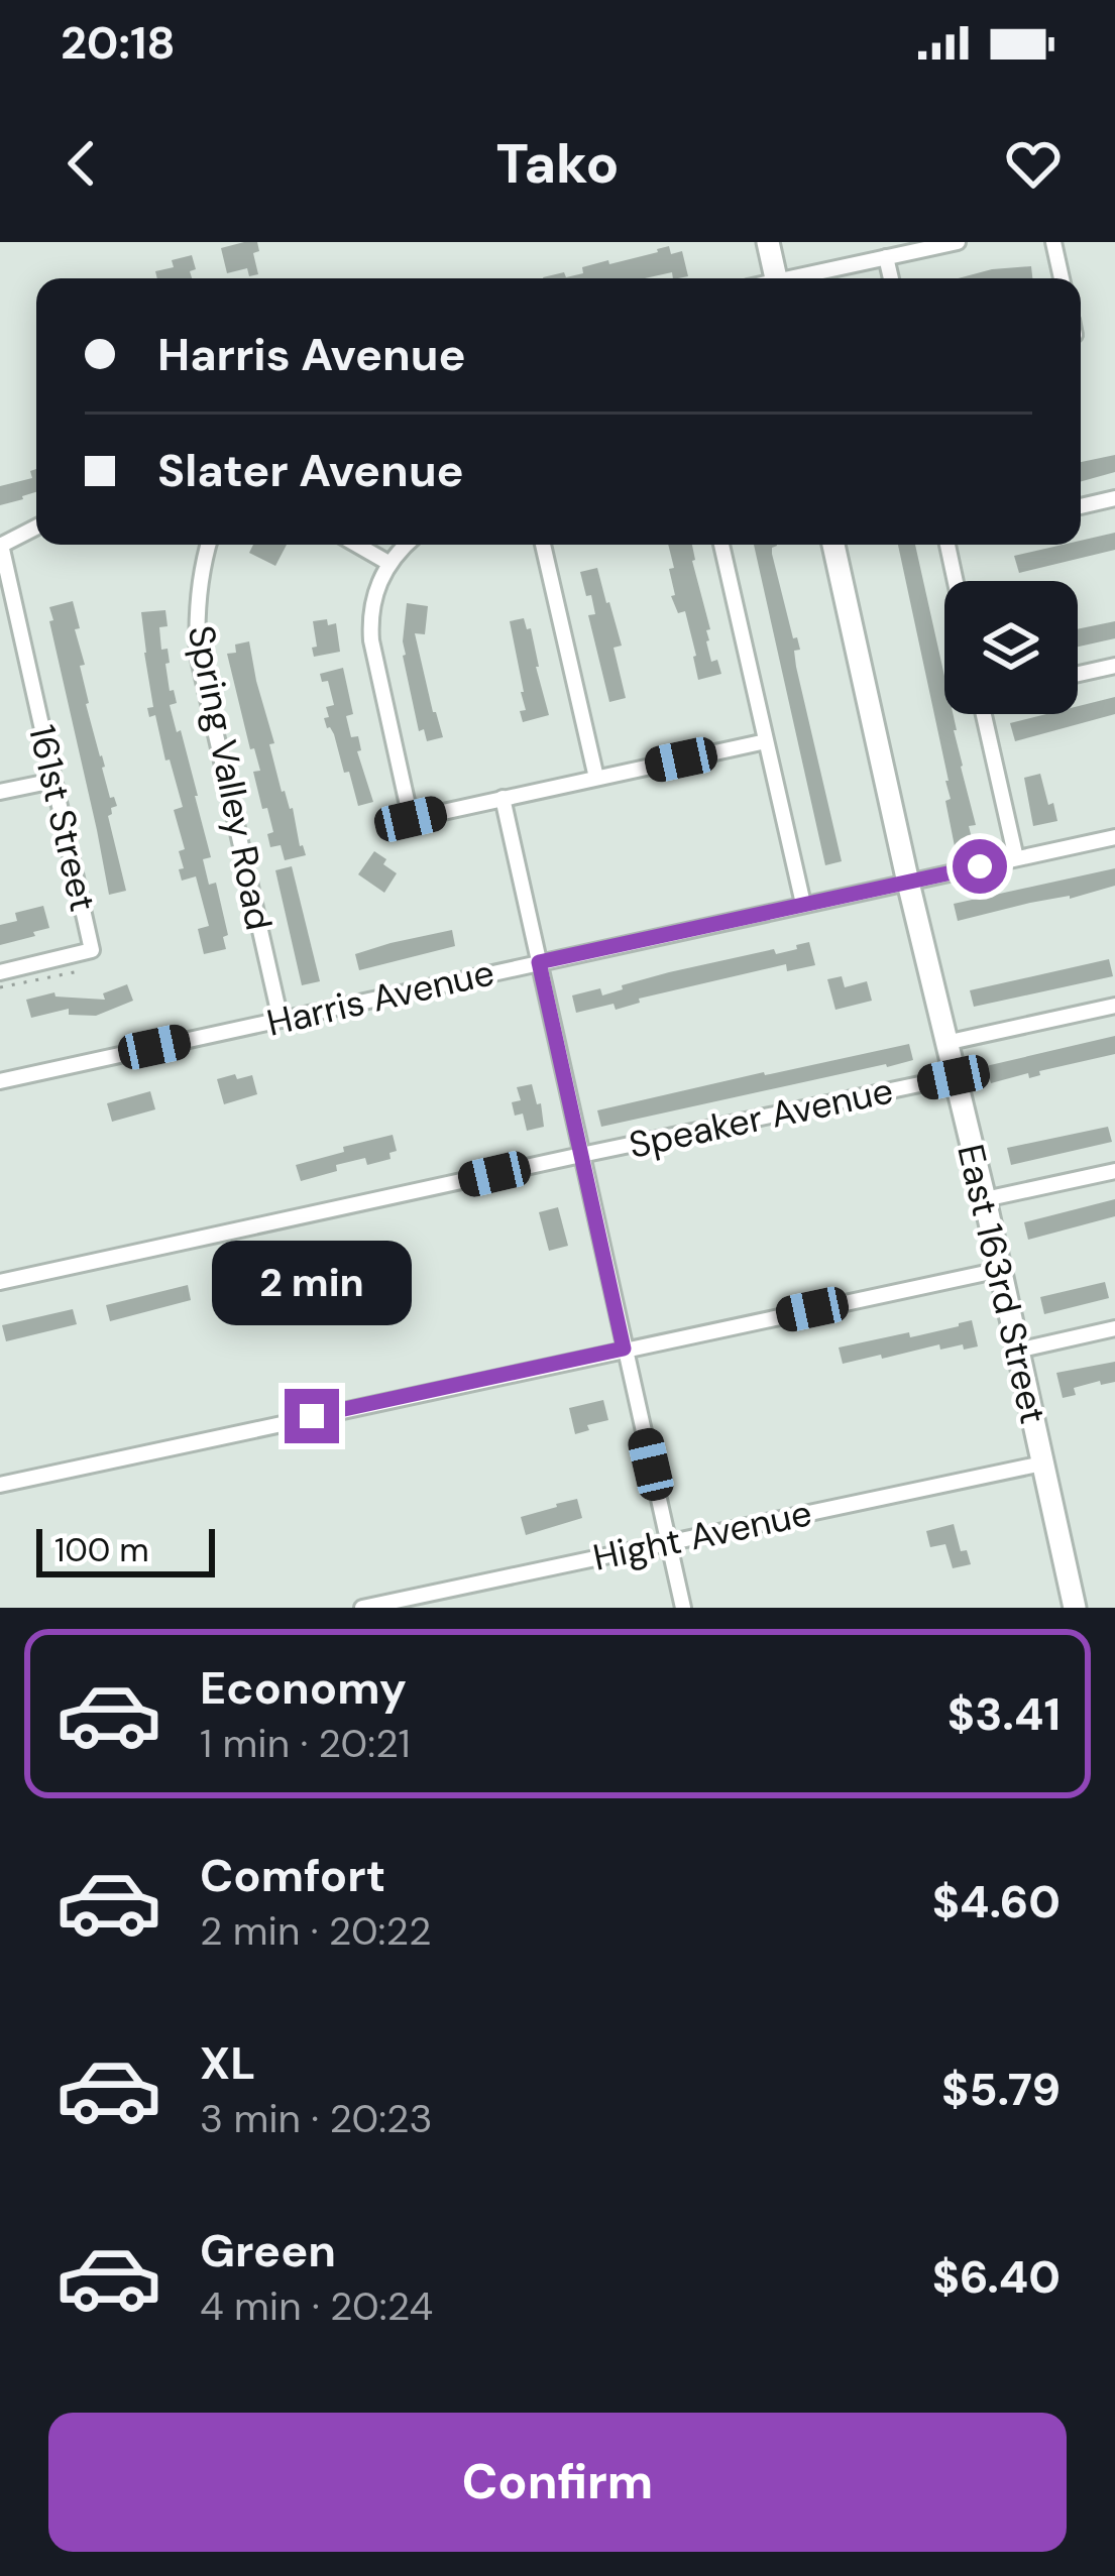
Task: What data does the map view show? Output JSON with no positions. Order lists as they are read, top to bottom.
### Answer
{
  "streets": {
    "street": [
      "Spring Valley Road",
      "161st Street",
      "Harris Avenue",
      "Speaker Avenue",
      "East 163rd Street",
      "Hight Avenue"
    ]
  },
  "crossings": [
    ["Spring Valley Road", "Harris Avenue"],
    ["Harris Avenue", "East 163rd Street"],
    ["Speaker Avenue", "East 163rd Street"],
    ["East 163rd Street", "Hight Avenue"]
  ],
  "scale_bar": "100 m",
  "page": {
    "status": "20:18",
    "header": "Tako",
    "banner": ["Harris Avenue", "Slater Avenue"],
    "bubble": "2 min",
    "scale": "100 m",
    "list": [
      {
        "name": "Economy",
        "note": "1 min · 20:21",
        "value": "$3.41"
      },
      {
        "name": "Comfort",
        "note": "2 min · 20:22",
        "value": "$4.60"
      },
      {
        "name": "XL",
        "note": "3 min · 20:23",
        "value": "$5.79"
      },
      {
        "name": "Green",
        "note": "4 min · 20:24",
        "value": "$6.40"
      }
    ],
    "buttons": "Confirm"
  }
}
